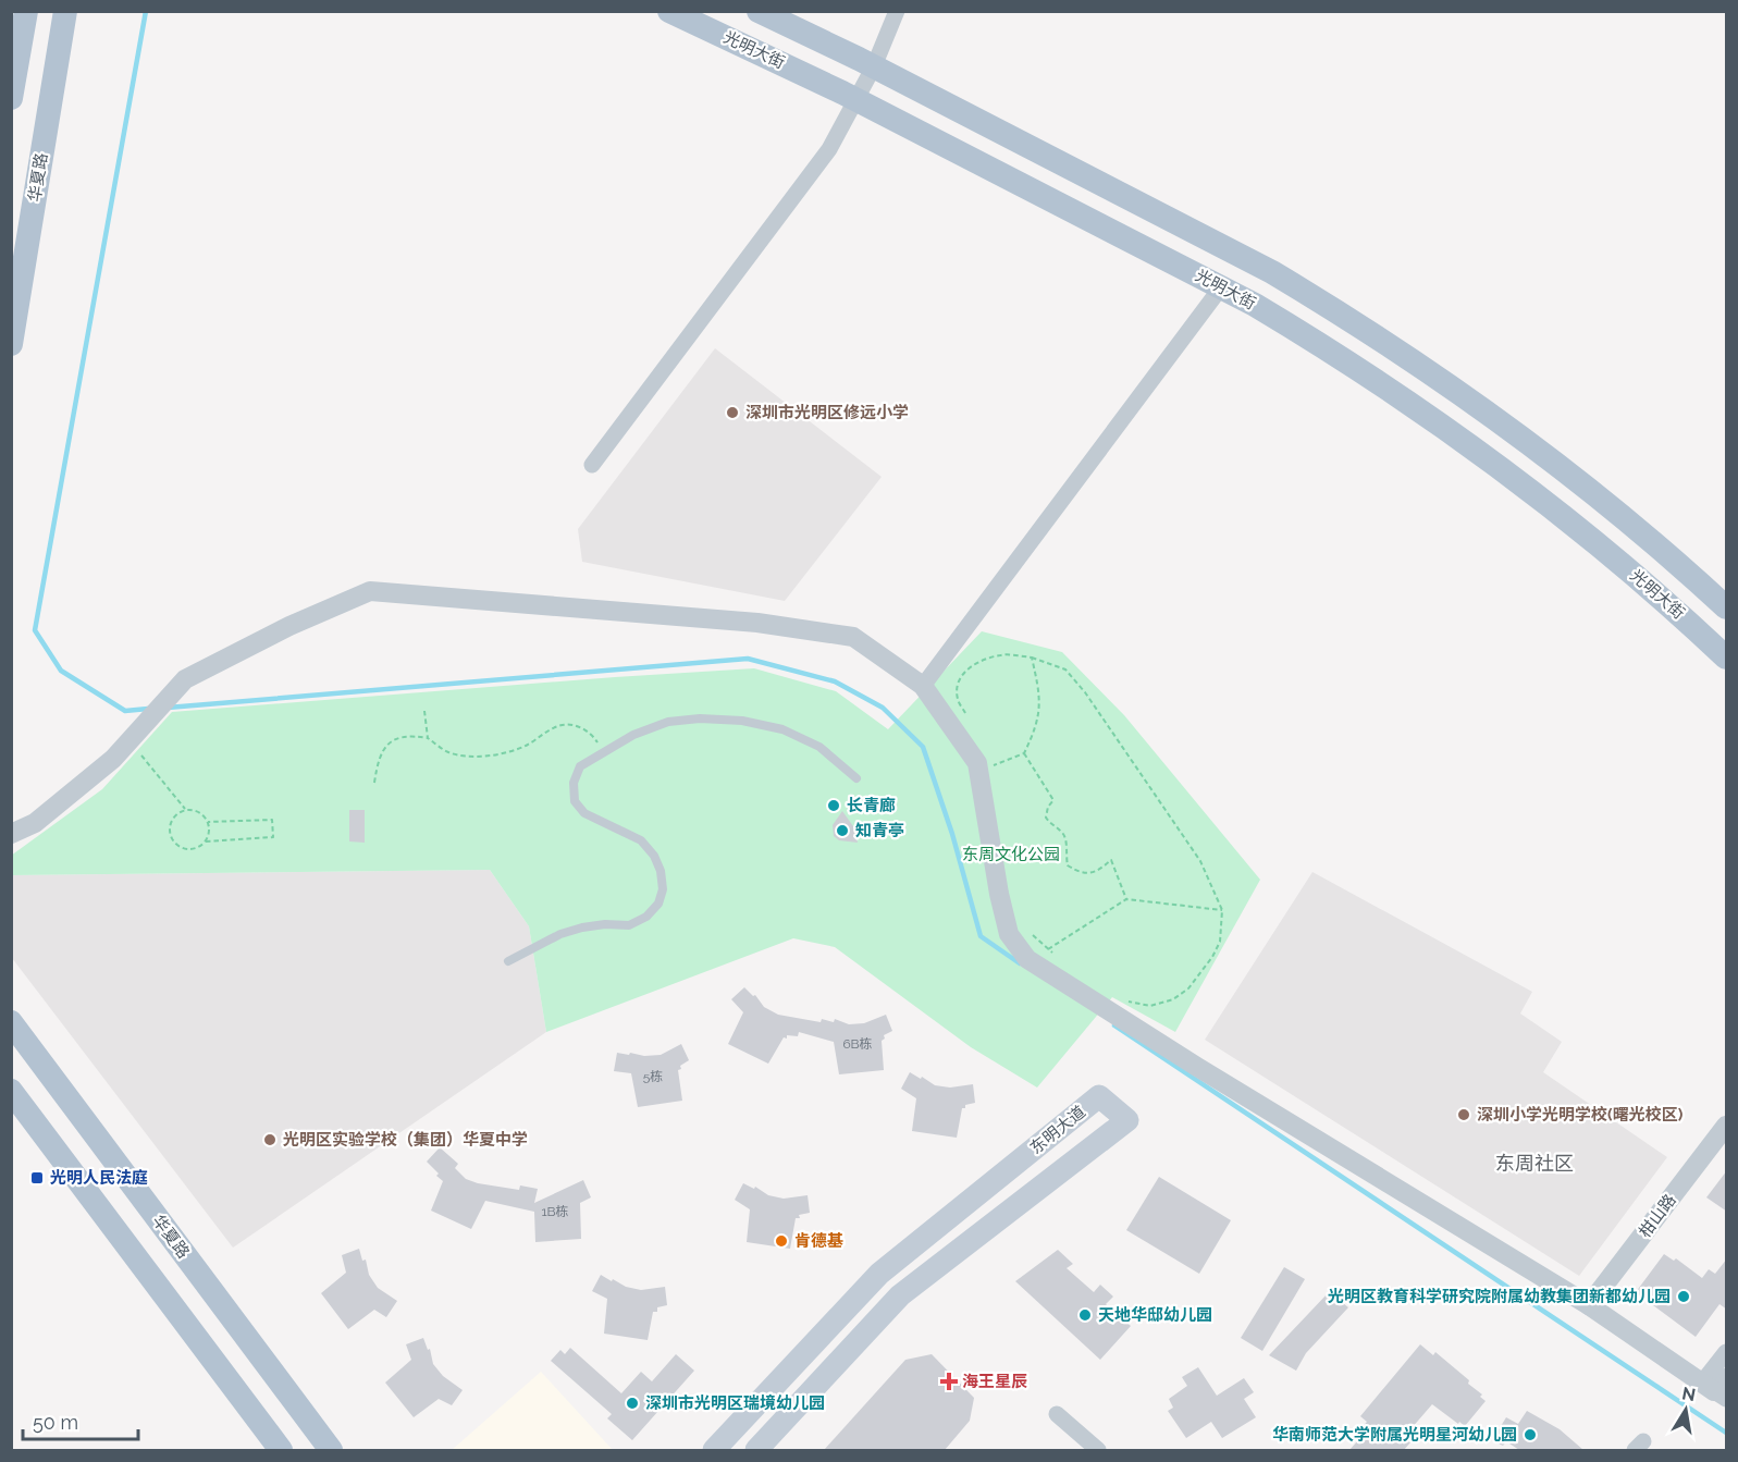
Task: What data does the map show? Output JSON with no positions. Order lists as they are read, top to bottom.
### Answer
{
  "streets": {
    "main road": ["光明大街", "华夏路", "东明大道"],
    "street": ["柑山路"]
  },
  "districts": ["东周社区"],
  "parks": ["东周文化公园"],
  "places": {
    "other": [
      "深圳市光明区修远小学",
      "长青廊",
      "知青亭",
      "深圳小学光明学校(曙光校区)",
      "光明区实验学校（集团）华夏中学",
      "肯德基",
      "光明区教育科学研究院附属幼教集团新都幼儿园",
      "天地华邸幼儿园",
      "深圳市光明区瑞境幼儿园",
      "华南师范大学附属光明星河幼儿园"
    ],
    "transit": ["光明人民法庭"],
    "health": ["海王星辰"]
  },
  "house_numbers": ["6B栋", "5栋", "1B栋"],
  "scale_bar": "50 m",
  "north": "top"
}
